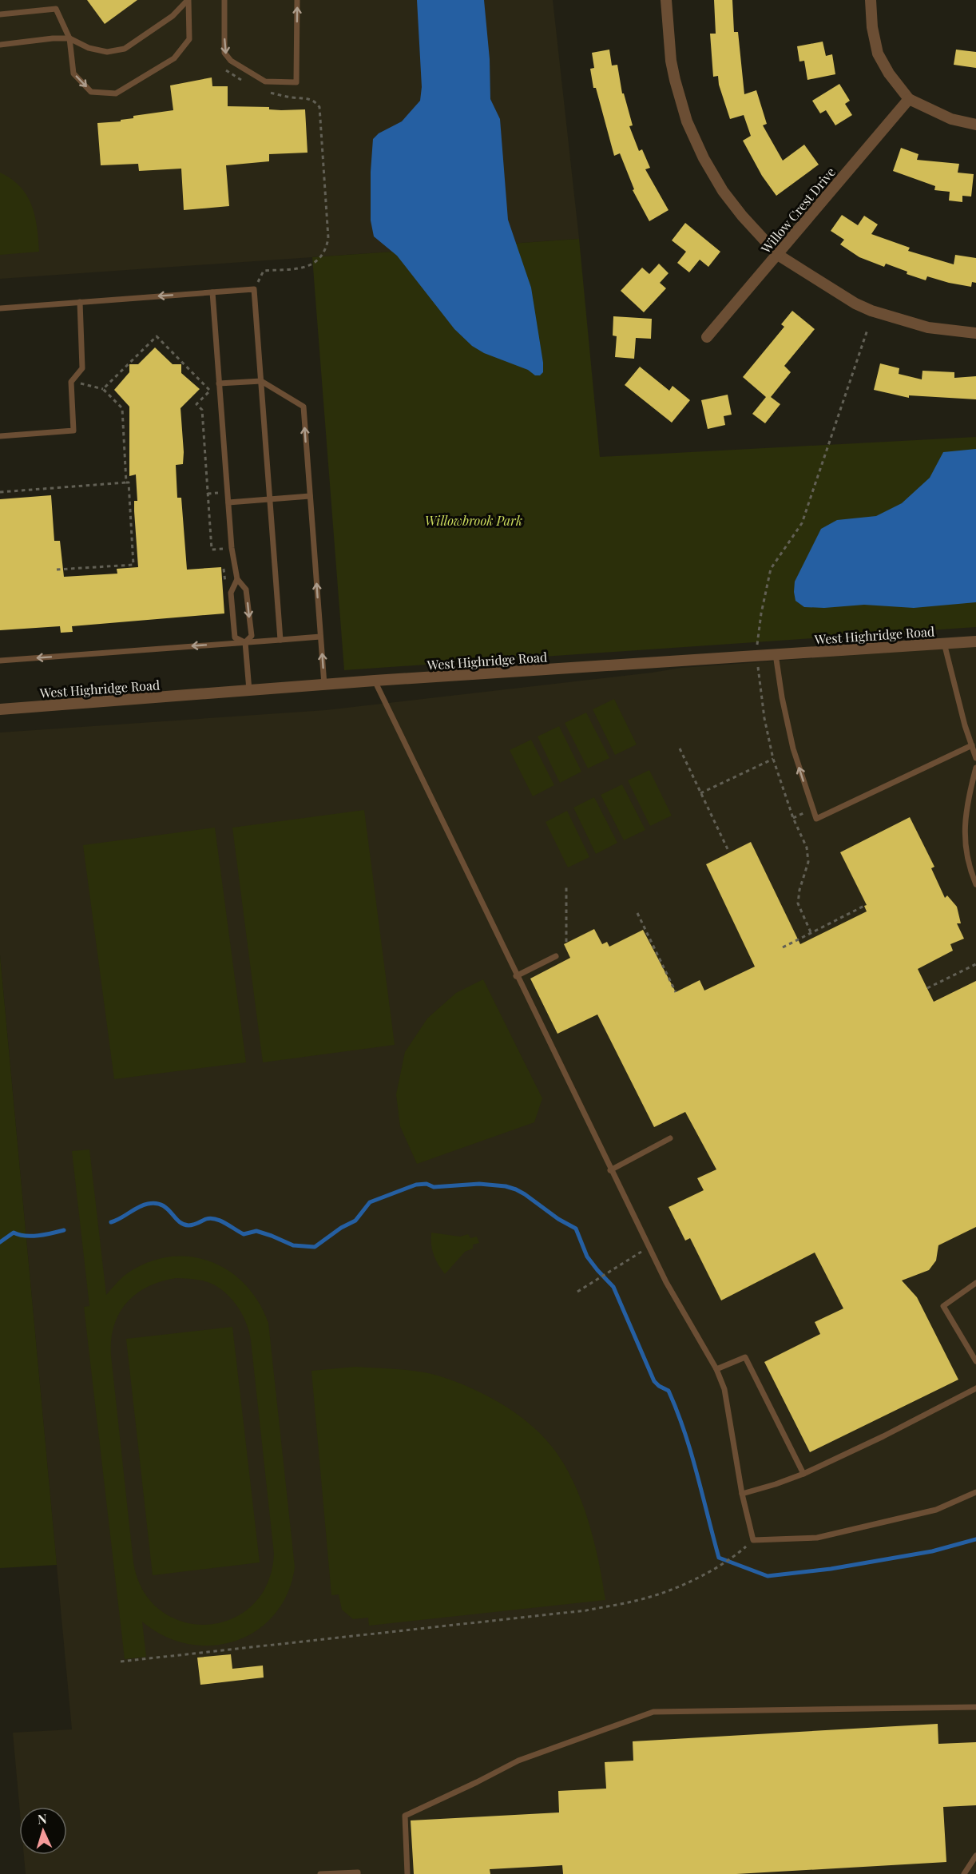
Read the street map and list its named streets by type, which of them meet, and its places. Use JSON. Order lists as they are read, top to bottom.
{
  "streets": {
    "street": ["Willow Crest Drive", "West Highridge Road"]
  },
  "parks": ["Willowbrook Park"],
  "north": "top"
}
